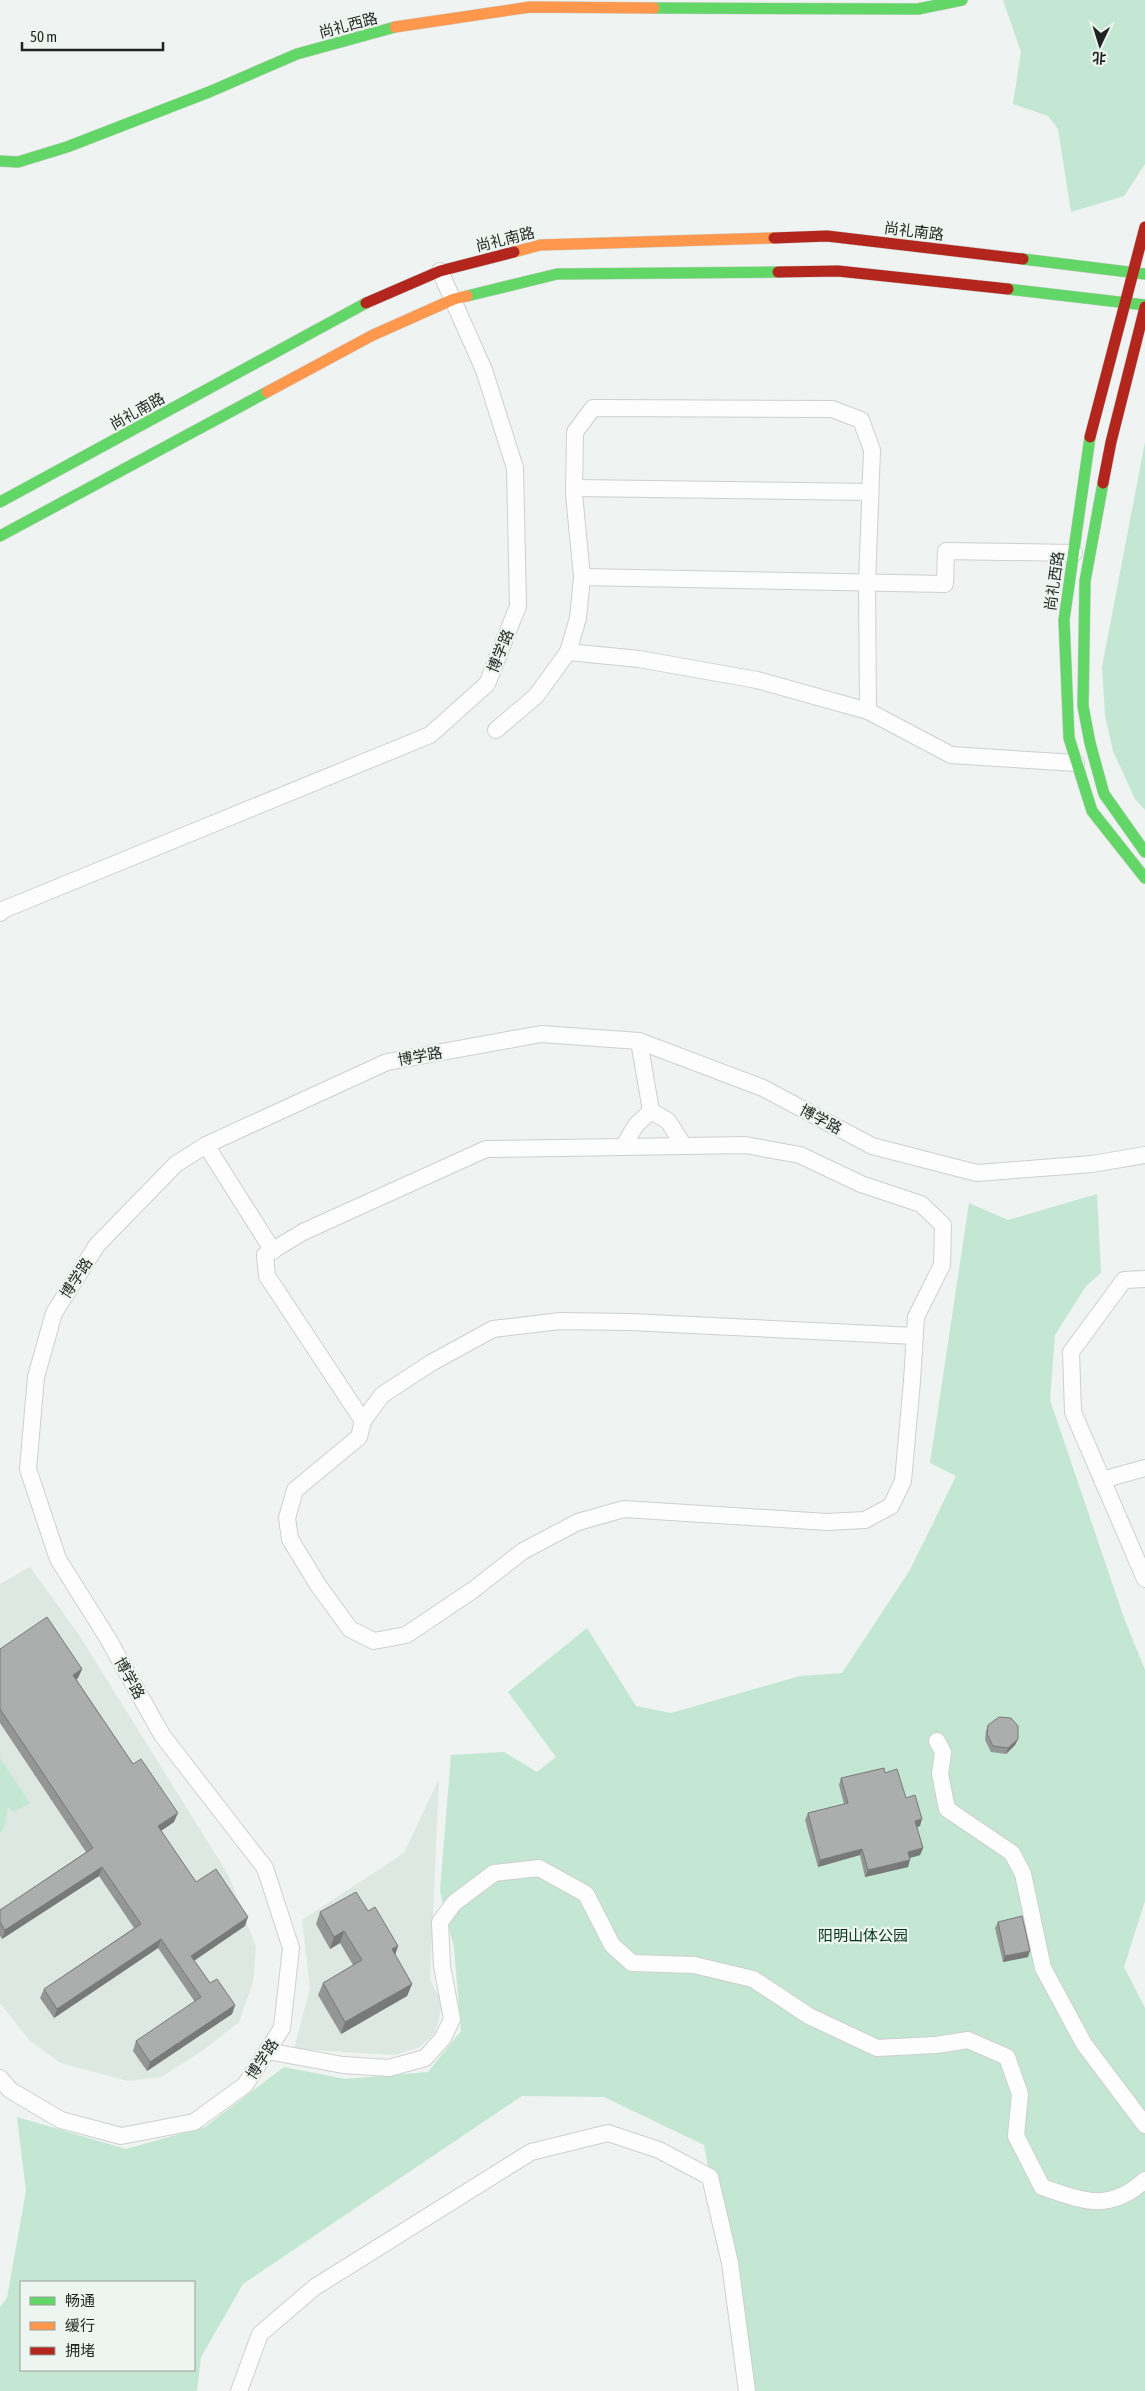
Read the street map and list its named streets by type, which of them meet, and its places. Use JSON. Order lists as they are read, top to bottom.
{
  "streets": {
    "main road": ["尚礼西路", "尚礼南路"],
    "street": ["博学路"]
  },
  "crossings": [
    ["尚礼西路", "尚礼南路"],
    ["尚礼南路", "博学路"]
  ],
  "parks": ["阳明山体公园"],
  "legend": ["畅通", "缓行", "拥堵"],
  "scale_bar": "50 m",
  "north": "bottom"
}
